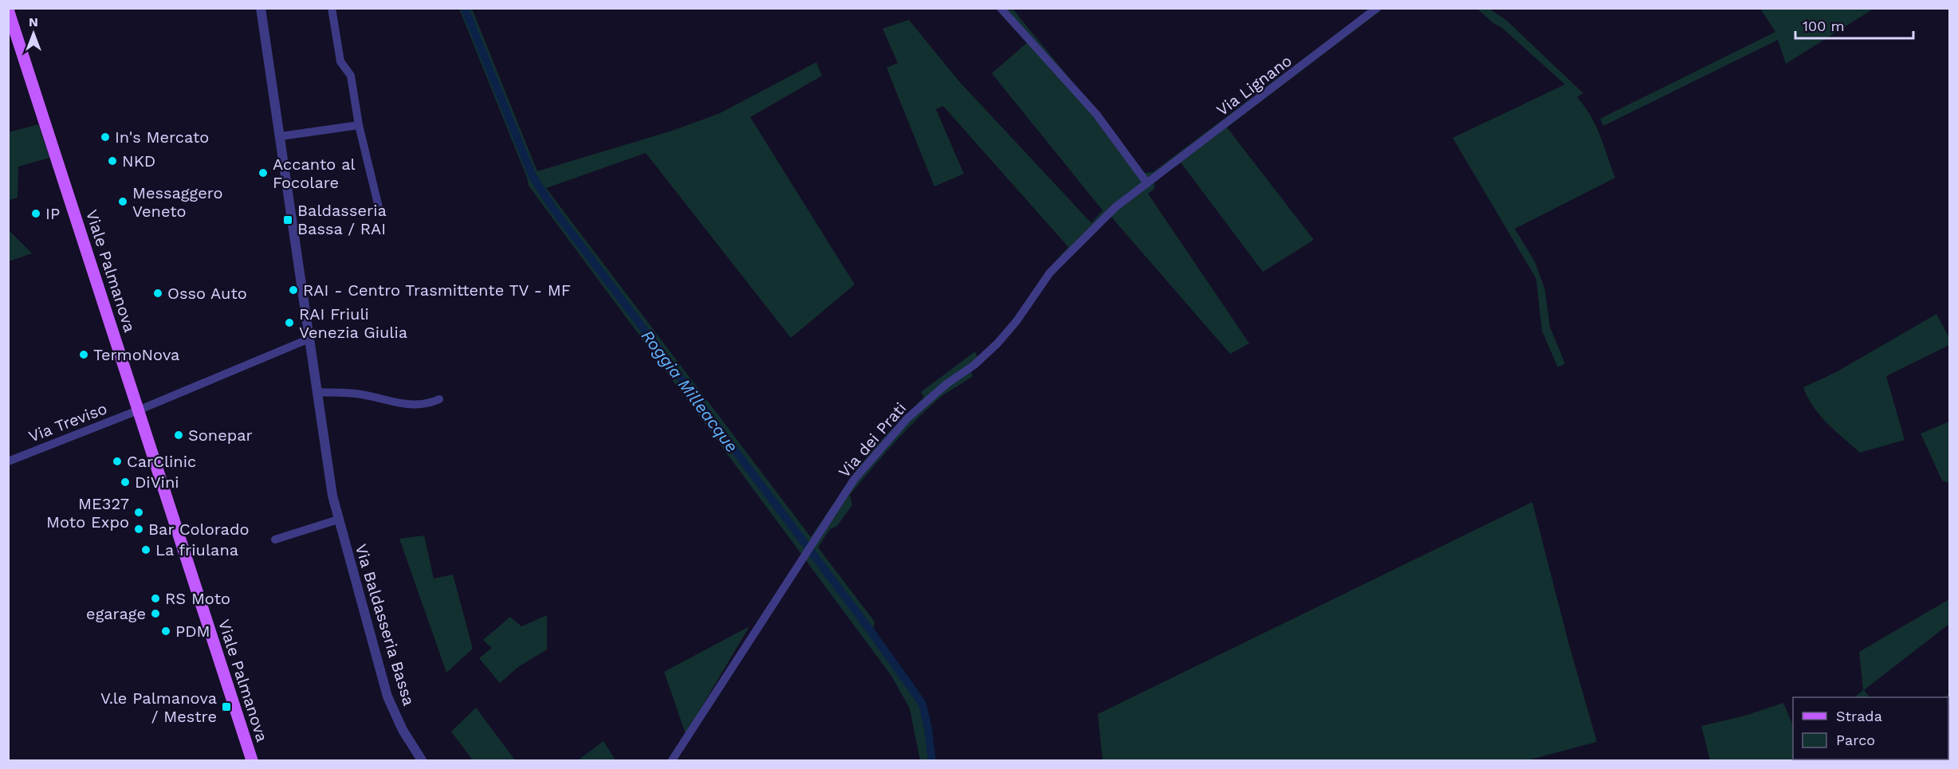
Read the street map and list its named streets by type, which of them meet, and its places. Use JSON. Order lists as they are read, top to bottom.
{
  "streets": {
    "main road": ["Viale Palmanova"],
    "street": [
      "Via Lignano",
      "Via Treviso",
      "Via dei Prati",
      "Via Baldasseria Bassa"
    ]
  },
  "crossings": [
    ["Via Lignano", "Via dei Prati"],
    ["Viale Palmanova", "Via Treviso"],
    ["Via Treviso", "Via Baldasseria Bassa"]
  ],
  "water": ["Roggia Milleacque"],
  "places": {
    "other": [
      "In's Mercato",
      "NKD",
      "Accanto al Focolare",
      "Messaggero Veneto",
      "IP",
      "RAI - Centro Trasmittente TV - MF",
      "Osso Auto",
      "RAI Friuli Venezia Giulia",
      "TermoNova",
      "Sonepar",
      "CarClinic",
      "DiVini",
      "ME327 Moto Expo",
      "Bar Colorado",
      "La friulana",
      "RS Moto",
      "egarage",
      "PDM"
    ],
    "transit": ["Baldasseria Bassa / RAI", "V.le Palmanova / Mestre"]
  },
  "legend": ["Strada", "Parco"],
  "scale_bar": "100 m",
  "north": "top"
}
